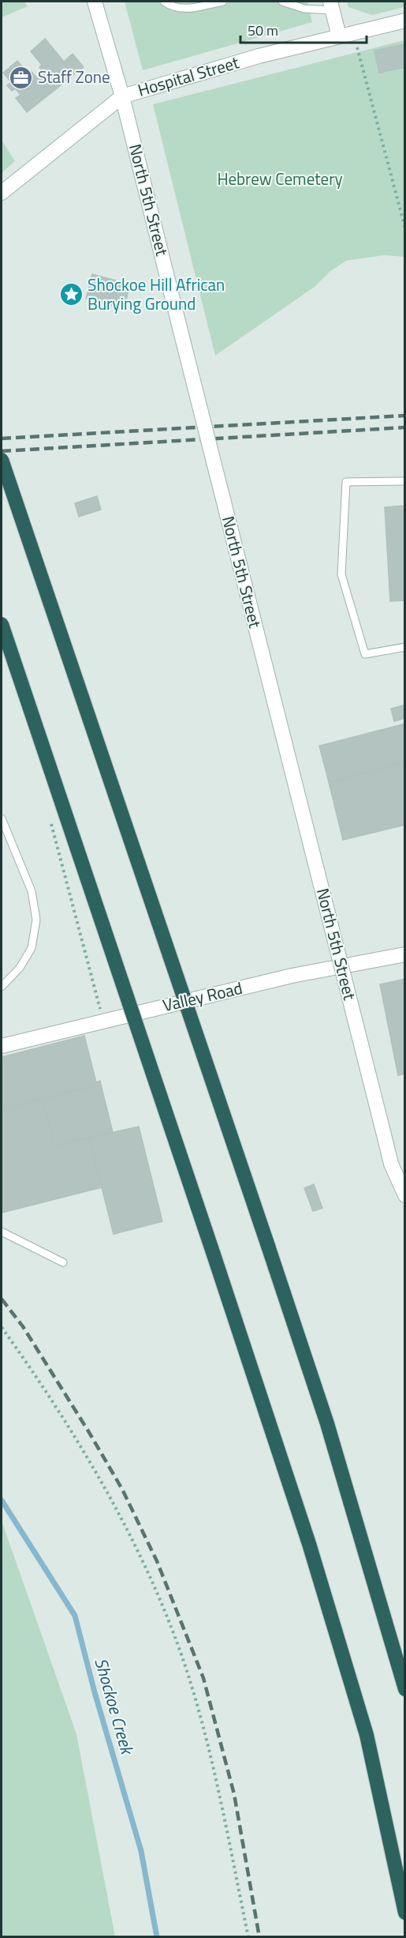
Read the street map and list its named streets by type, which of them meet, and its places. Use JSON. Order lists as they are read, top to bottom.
{
  "streets": {
    "main road": ["Hospital Street", "North 5th Street", "Valley Road"]
  },
  "crossings": [
    ["Hospital Street", "North 5th Street"]
  ],
  "water": ["Shockoe Creek"],
  "parks": ["Hebrew Cemetery"],
  "places": {
    "office": ["Staff Zone"],
    "place": ["Shockoe Hill African Burying Ground"]
  },
  "scale_bar": "50 m"
}
